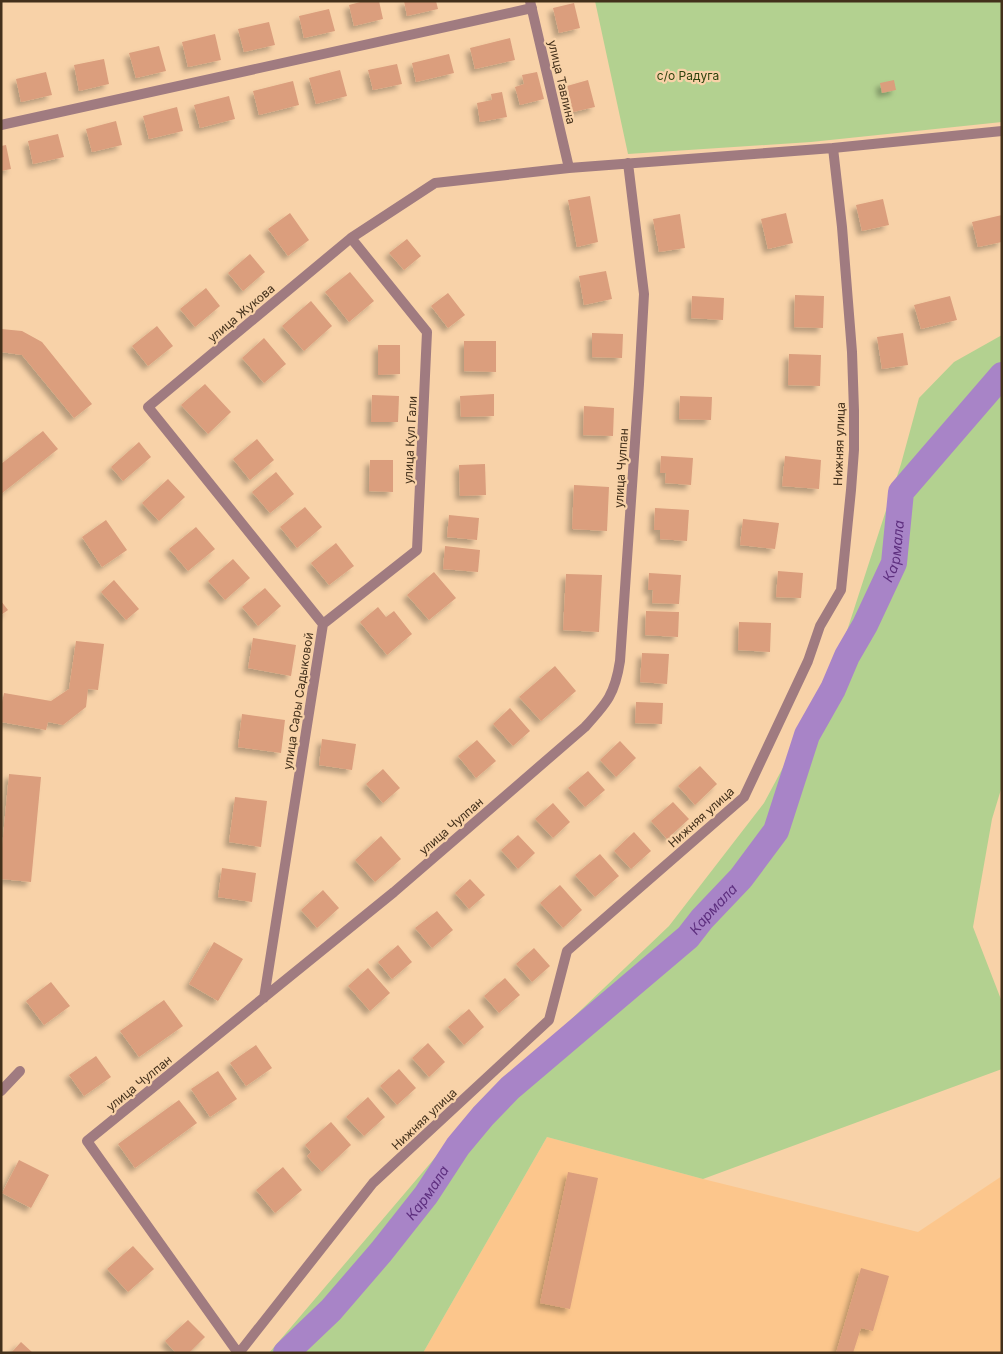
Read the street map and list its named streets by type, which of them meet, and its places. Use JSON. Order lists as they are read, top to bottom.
{
  "streets": {
    "street": [
      "улица Тавлина",
      "улица Жукова",
      "улица Кул Гали",
      "Нижняя улица",
      "улица Чулпан",
      "улица Сары Садыковой"
    ]
  },
  "crossings": [
    ["улица Тавлина", "улица Жукова"],
    ["улица Жукова", "улица Кул Гали"],
    ["улица Жукова", "Нижняя улица"],
    ["улица Жукова", "улица Чулпан"],
    ["улица Жукова", "улица Сары Садыковой"],
    ["улица Кул Гали", "улица Сары Садыковой"],
    ["Нижняя улица", "улица Чулпан"],
    ["улица Чулпан", "улица Сары Садыковой"]
  ],
  "water": ["Кармала"],
  "parks": ["с/о Радуга"]
}
